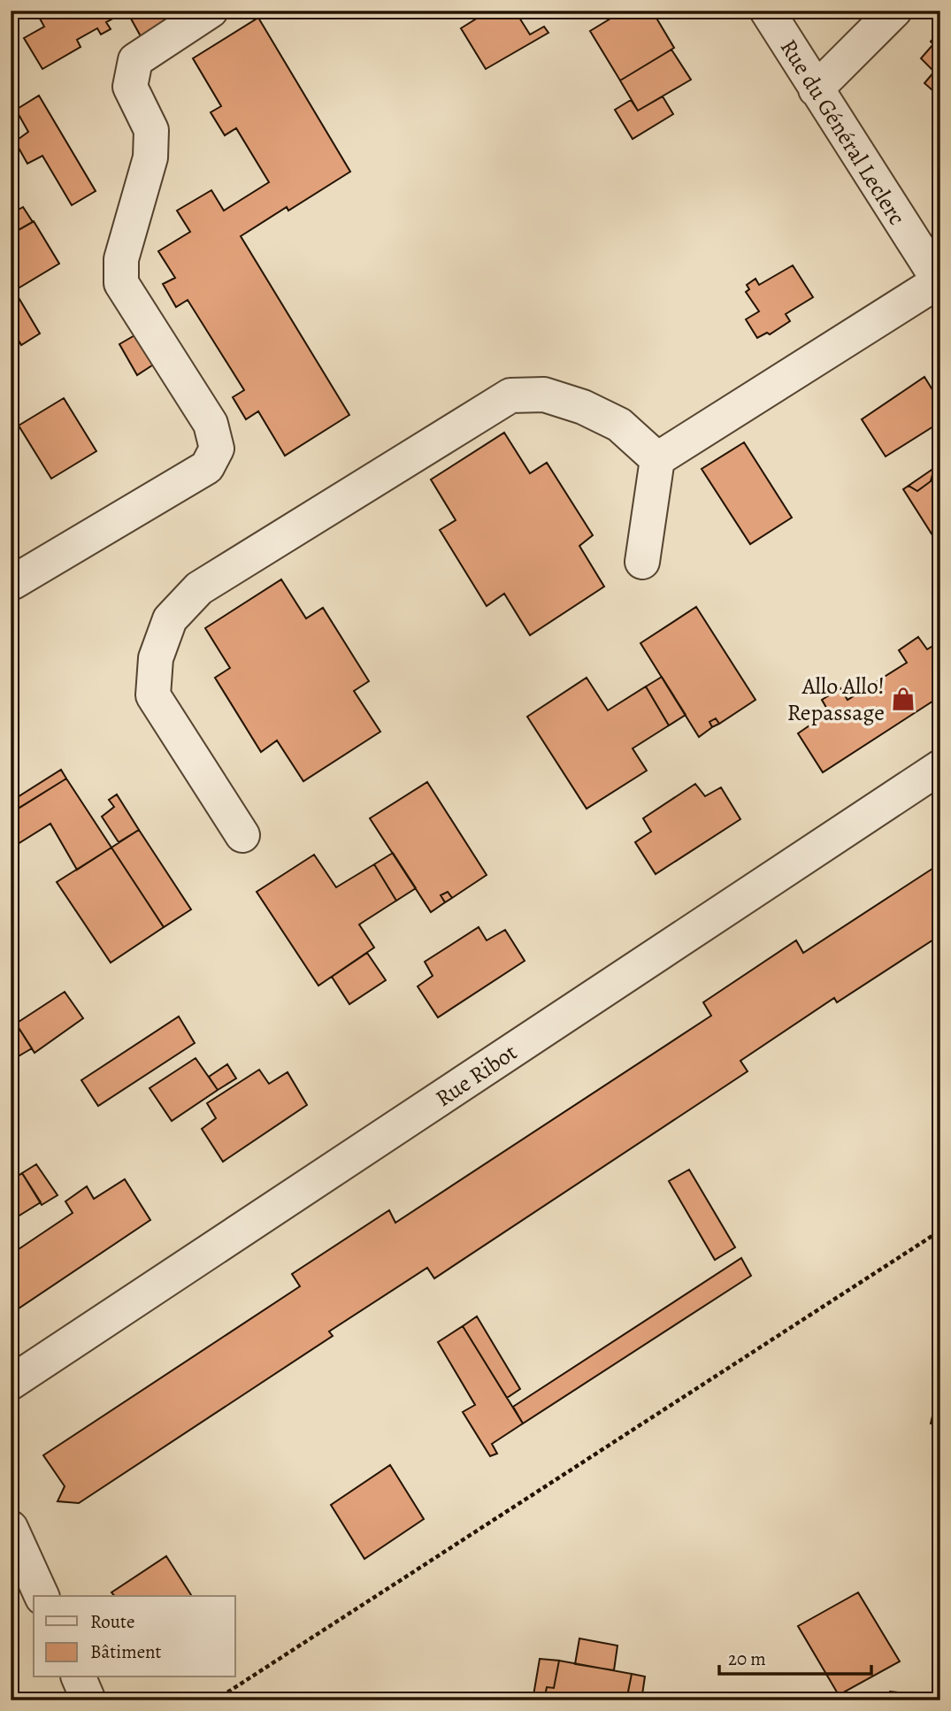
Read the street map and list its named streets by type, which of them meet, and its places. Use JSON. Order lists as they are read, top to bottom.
{
  "streets": {
    "street": ["Rue du Général Leclerc", "Rue Ribot"]
  },
  "places": {
    "shop": ["Allo Allo! Repassage"]
  },
  "legend": ["Route", "Bâtiment"],
  "scale_bar": "20 m"
}
